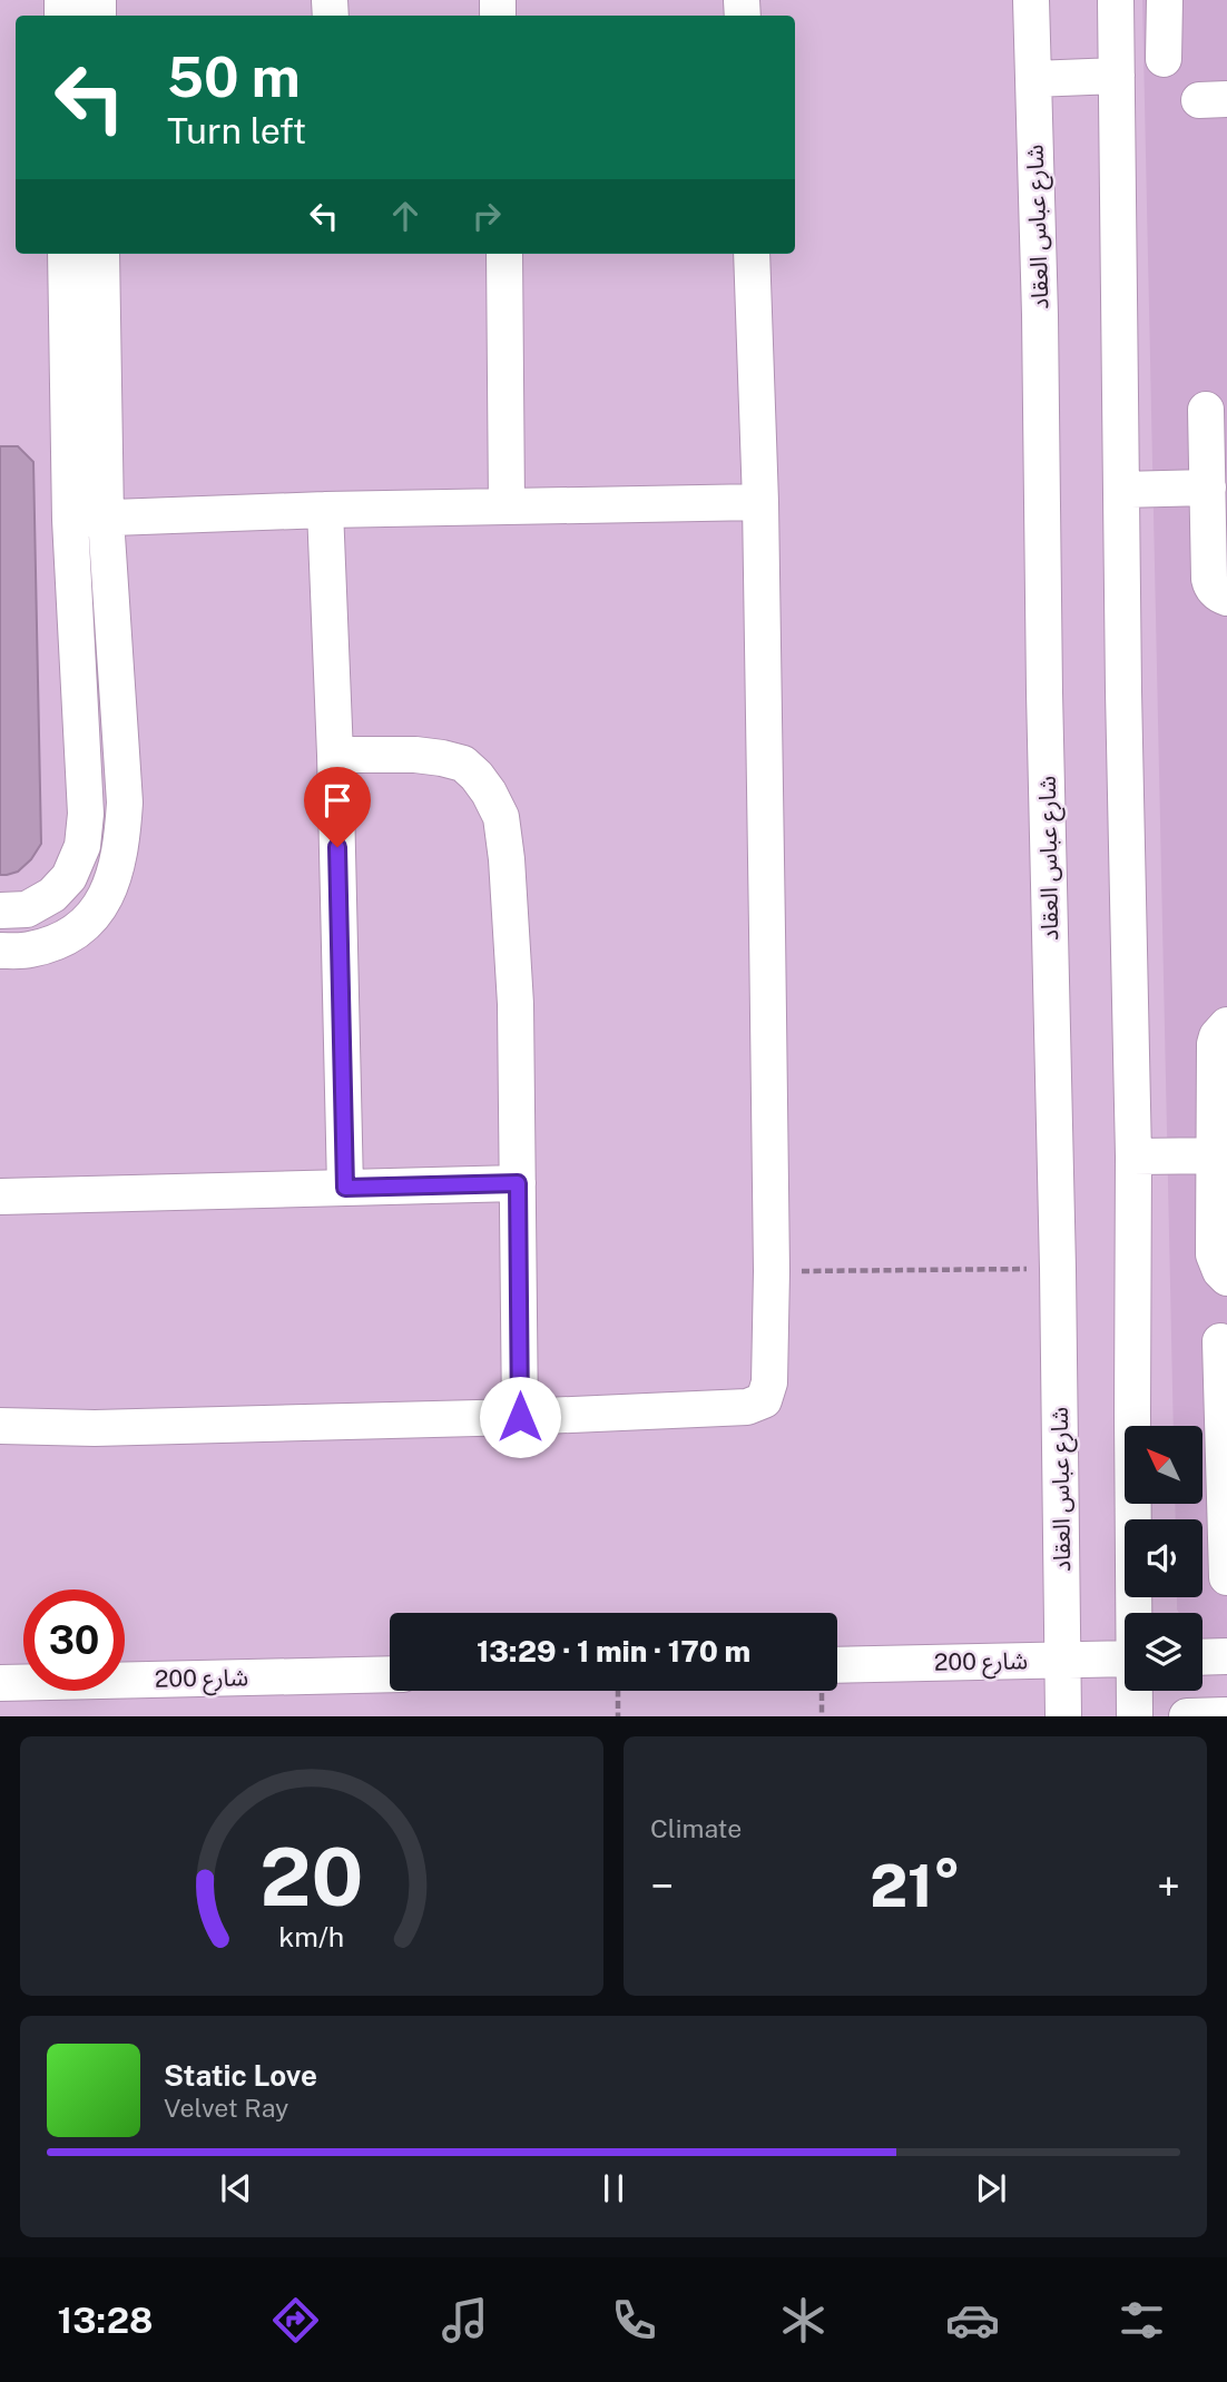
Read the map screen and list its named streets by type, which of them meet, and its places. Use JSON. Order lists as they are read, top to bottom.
{
  "streets": {
    "street": ["شارع عباس العقاد", "شارع 200"]
  },
  "crossings": [
    ["شارع عباس العقاد", "شارع 200"]
  ],
  "north": "top left",
  "page": {
    "turn": ["50 m", "Turn left"],
    "limit": "30",
    "trip": "13:29 · 1 min · 170 m",
    "tile": "Climate",
    "heat": ["−", "21°", "+"],
    "song": ["Static Love", "Velvet Ray"],
    "tabs": "13:28",
    "gauge": ["20", "km/h"]
  }
}
